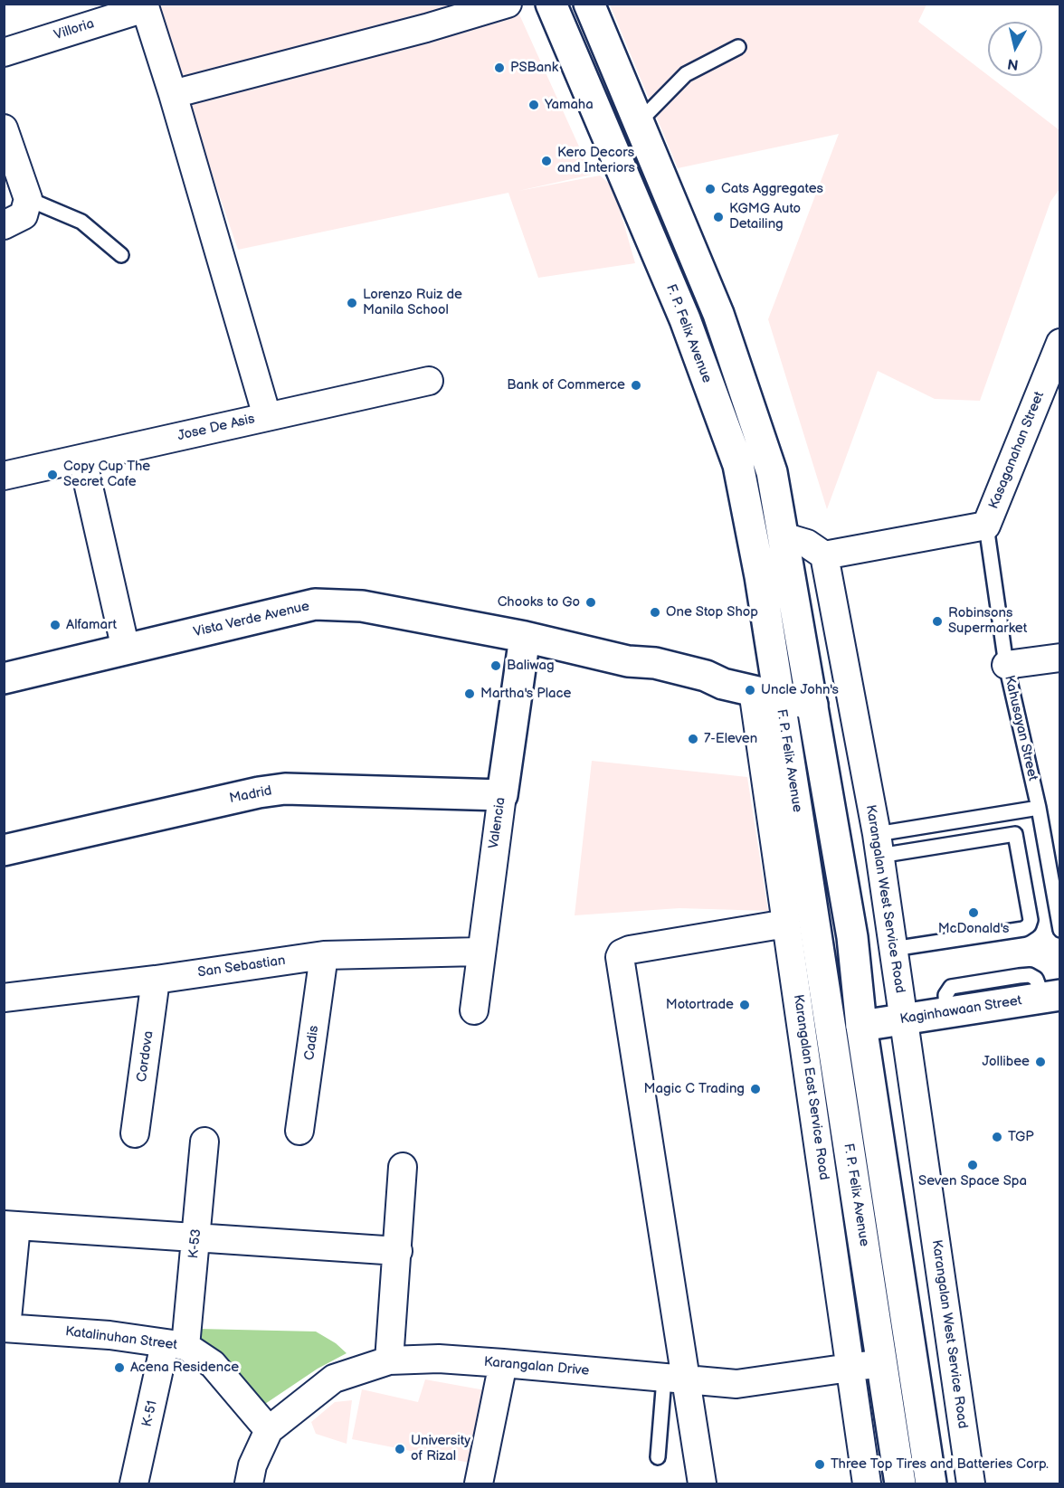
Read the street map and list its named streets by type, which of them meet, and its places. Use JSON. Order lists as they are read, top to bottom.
{
  "streets": {
    "main road": [
      "F. P. Felix Avenue",
      "Vista Verde Avenue",
      "Madrid",
      "Valencia",
      "Kaginhawaan Street"
    ],
    "street": [
      "Villoria",
      "Jose De Asis",
      "Kasaganahan Street",
      "Karangalan West Service Road",
      "San Sebastian",
      "Cadis",
      "Cordova",
      "Karangalan East Service Road",
      "K-53",
      "Katalinuhan Street",
      "Karangalan Drive",
      "K-51"
    ],
    "lane": ["Kahusayan Street"]
  },
  "crossings": [
    ["F. P. Felix Avenue", "Vista Verde Avenue"],
    ["F. P. Felix Avenue", "Karangalan East Service Road"],
    ["F. P. Felix Avenue", "Karangalan Drive"],
    ["Kasaganahan Street", "Kahusayan Street"],
    ["Kasaganahan Street", "Karangalan West Service Road"],
    ["Vista Verde Avenue", "Valencia"],
    ["Vista Verde Avenue", "Karangalan East Service Road"],
    ["Madrid", "Valencia"],
    ["Valencia", "San Sebastian"],
    ["Karangalan West Service Road", "Kaginhawaan Street"],
    ["San Sebastian", "Cadis"],
    ["San Sebastian", "Cordova"],
    ["Karangalan East Service Road", "Karangalan Drive"],
    ["K-53", "Katalinuhan Street"],
    ["K-53", "K-51"],
    ["Katalinuhan Street", "Karangalan Drive"],
    ["Katalinuhan Street", "K-51"]
  ],
  "places": [
    "PSBank",
    "Yamaha",
    "Kero Decors and Interiors",
    "Cats Aggregates",
    "KGMG Auto Detailing",
    "Lorenzo Ruiz de Manila School",
    "Bank of Commerce",
    "Copy Cup The Secret Cafe",
    "Chooks to Go",
    "One Stop Shop",
    "Robinsons Supermarket",
    "Alfamart",
    "Baliwag",
    "Uncle John's",
    "Martha's Place",
    "7-Eleven",
    "McDonald's",
    "Motortrade",
    "Jollibee",
    "Magic C Trading",
    "TGP",
    "Seven Space Spa",
    "Acena Residence",
    "University of Rizal",
    "Three Top Tires and Batteries Corp."
  ],
  "north": "bottom"
}
